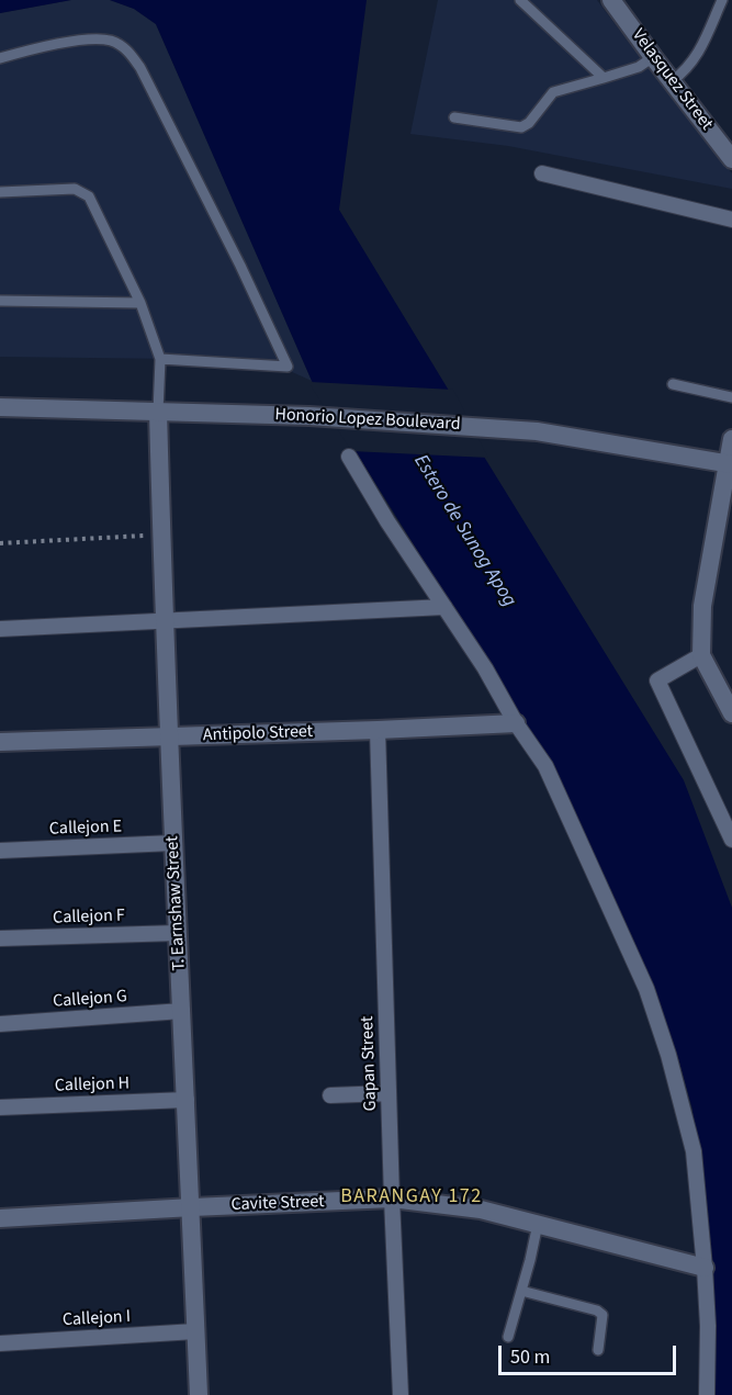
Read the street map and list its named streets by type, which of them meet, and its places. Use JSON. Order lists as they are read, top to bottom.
{
  "streets": {
    "street": [
      "Velasquez Street",
      "Honorio Lopez Boulevard",
      "Antipolo Street",
      "Callejon E",
      "T. Earnshaw Street",
      "Callejon F",
      "Callejon G",
      "Gapan Street",
      "Callejon H",
      "Cavite Street",
      "Callejon I"
    ]
  },
  "crossings": [
    ["Honorio Lopez Boulevard", "T. Earnshaw Street"],
    ["Antipolo Street", "T. Earnshaw Street"],
    ["Antipolo Street", "Gapan Street"],
    ["Callejon E", "T. Earnshaw Street"],
    ["T. Earnshaw Street", "Callejon F"],
    ["T. Earnshaw Street", "Callejon G"],
    ["T. Earnshaw Street", "Callejon H"],
    ["T. Earnshaw Street", "Cavite Street"],
    ["T. Earnshaw Street", "Callejon I"],
    ["Gapan Street", "Cavite Street"]
  ],
  "districts": ["BARANGAY 172"],
  "water": ["Estero de Sunog Apog"],
  "scale_bar": "50 m"
}
